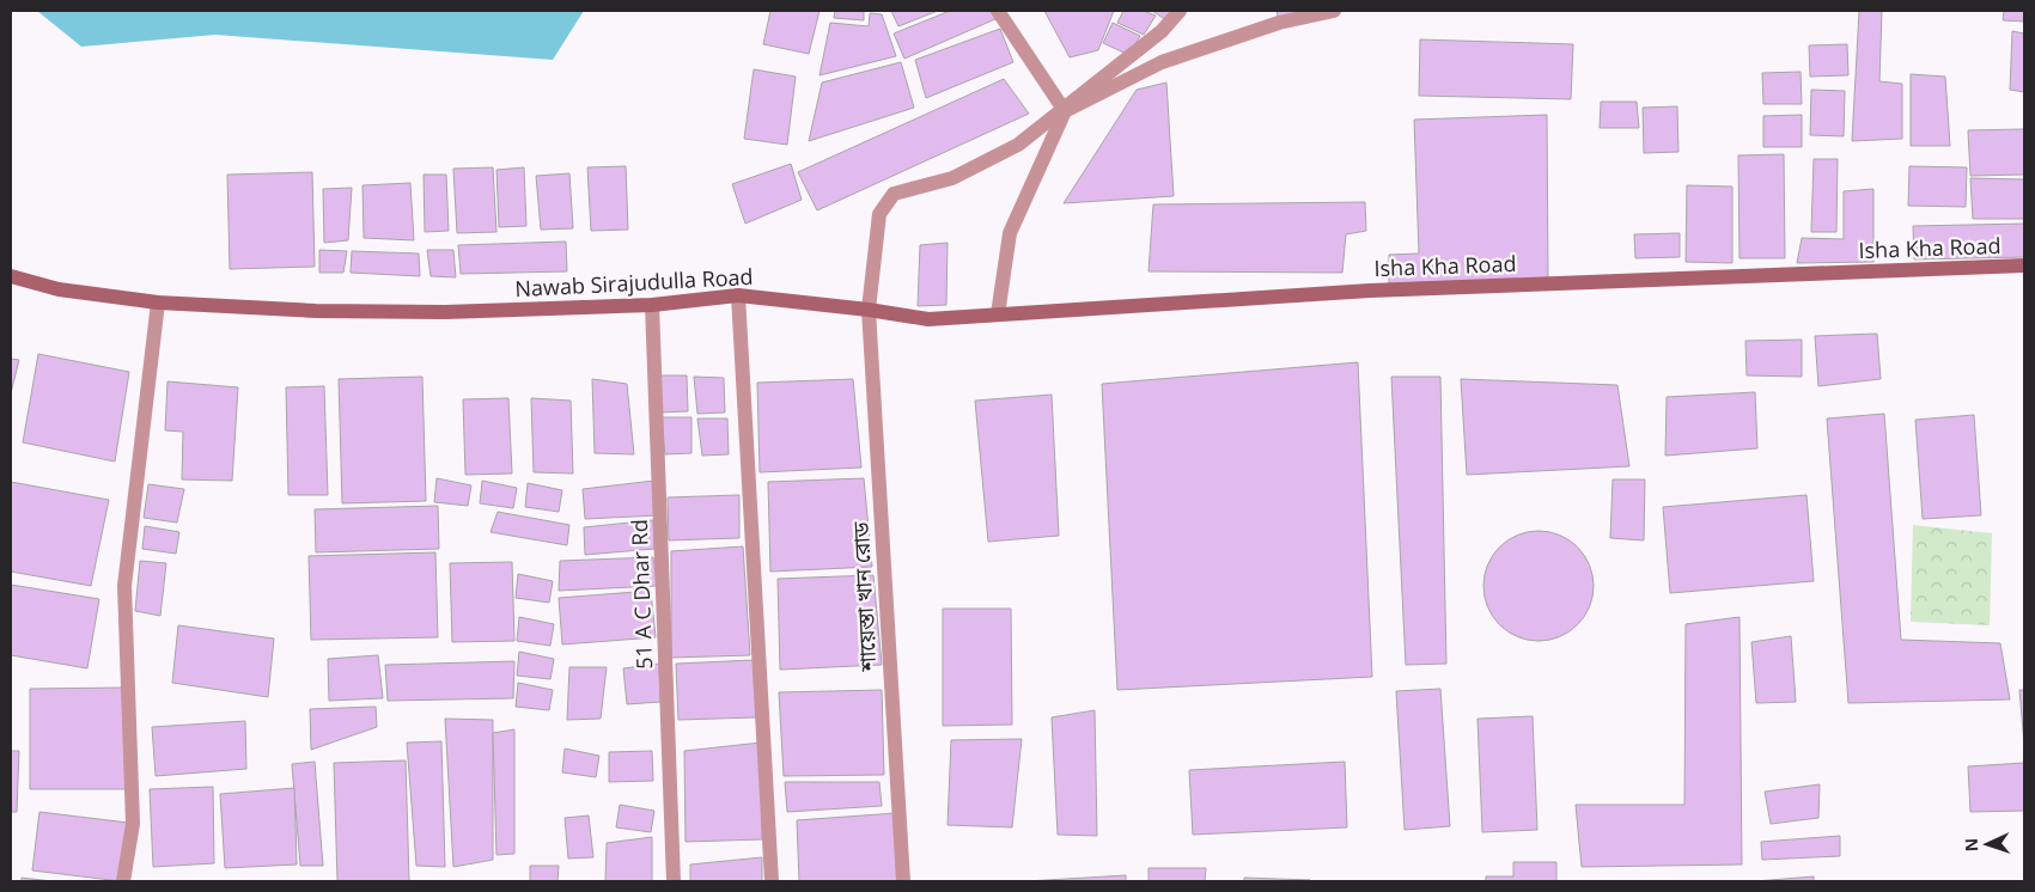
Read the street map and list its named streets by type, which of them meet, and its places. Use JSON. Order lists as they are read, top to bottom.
{
  "streets": {
    "street": [
      "Isha Kha Road",
      "Nawab Sirajudulla Road",
      "51 A C Dhar Rd",
      "শায়েস্তা খান রোড"
    ]
  },
  "crossings": [
    ["Isha Kha Road", "Nawab Sirajudulla Road"],
    ["Isha Kha Road", "শায়েস্তা খান রোড"],
    ["Nawab Sirajudulla Road", "51 A C Dhar Rd"],
    ["Nawab Sirajudulla Road", "শায়েস্তা খান রোড"]
  ],
  "north": "left"
}
